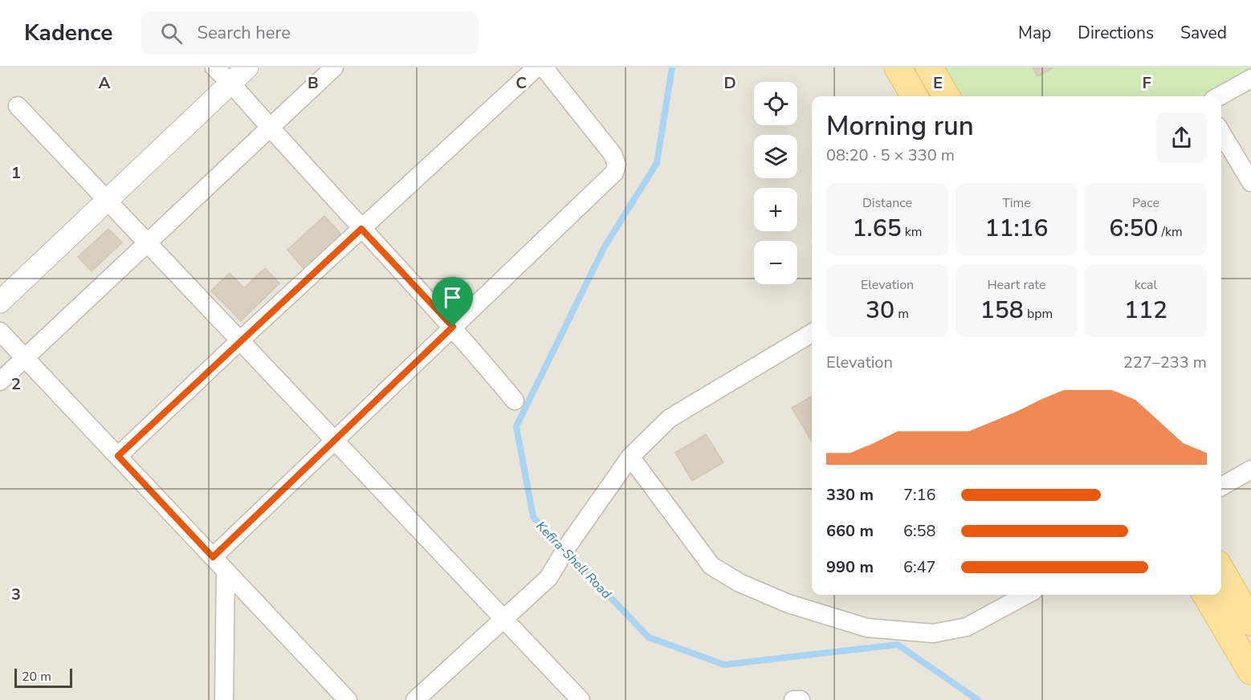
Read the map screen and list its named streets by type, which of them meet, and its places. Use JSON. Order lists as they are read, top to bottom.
{
  "water": ["Kefira-Shell Road"],
  "scale_bar": "20 m",
  "page": {
    "header": "Kadence",
    "search": "Search here",
    "nav": ["Map", "Directions", "Saved"],
    "map_buttons": ["+", "−"],
    "heading": ["Morning run", "08:20 · 5 × 330 m"],
    "stats": [
      ["Distance", "1.65 km"],
      ["Time", "11:16"],
      ["Pace", "6:50 /km"],
      ["Elevation", "30 m"],
      ["Heart rate", "158 bpm"],
      ["kcal", "112"]
    ],
    "chart": ["Elevation", "227–233 m"],
    "list": [
      {
        "name": "330 m",
        "note": "7:16"
      },
      {
        "name": "660 m",
        "note": "6:58"
      },
      {
        "name": "990 m",
        "note": "6:47"
      }
    ],
    "scale": "20 m"
  },
  "grid": {
    "columns": [
      "A",
      "B",
      "C",
      "D",
      "E",
      "F"
    ],
    "rows": ["1", "2", "3"]
  }
}
